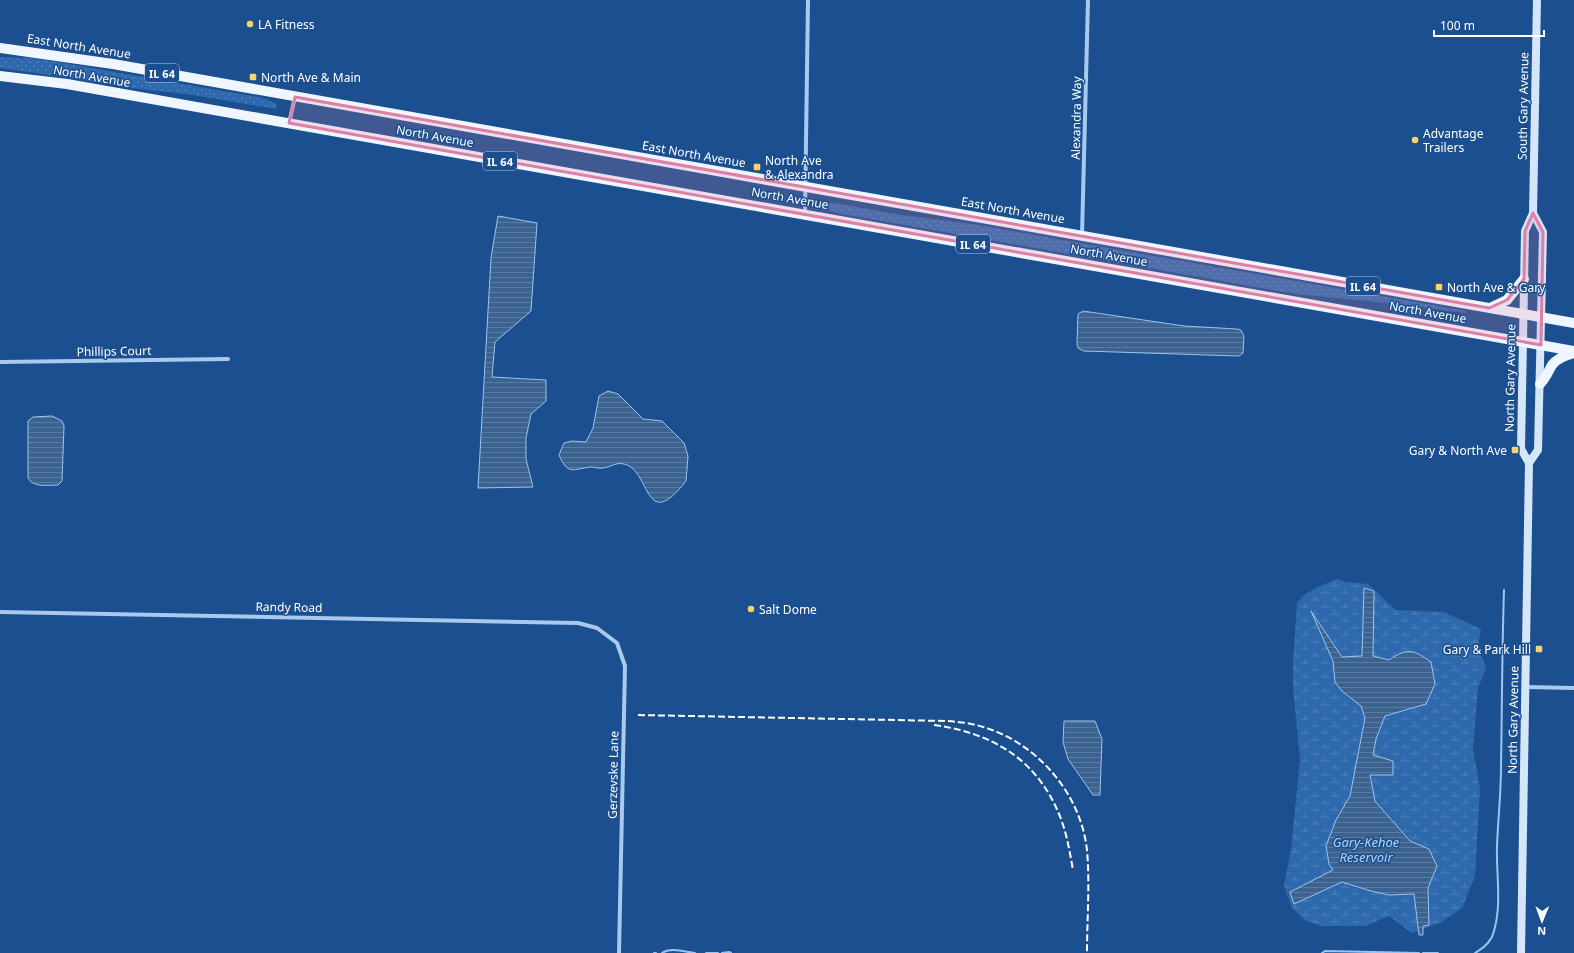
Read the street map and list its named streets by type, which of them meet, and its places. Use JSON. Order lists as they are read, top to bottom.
{
  "streets": {
    "main road": ["East North Avenue", "IL 64", "North Avenue"],
    "street": [
      "South Gary Avenue",
      "Alexandra Way",
      "Phillips Court",
      "North Gary Avenue",
      "Randy Road",
      "Gerzevske Lane"
    ]
  },
  "crossings": [
    ["East North Avenue", "IL 64"],
    ["East North Avenue", "South Gary Avenue"],
    ["East North Avenue", "Alexandra Way"],
    ["East North Avenue", "North Gary Avenue"],
    ["IL 64", "South Gary Avenue"],
    ["IL 64", "North Gary Avenue"],
    ["North Avenue", "South Gary Avenue"],
    ["North Avenue", "North Gary Avenue"],
    ["South Gary Avenue", "North Gary Avenue"],
    ["Randy Road", "Gerzevske Lane"]
  ],
  "water": ["Gary-Kehoe Reservoir"],
  "places": {
    "other": ["LA Fitness", "Advantage Trailers", "Salt Dome"],
    "transit": [
      "North Ave & Main",
      "North Ave & Alexandra",
      "North Ave & Gary",
      "Gary & North Ave",
      "Gary & Park Hill"
    ]
  },
  "scale_bar": "100 m",
  "north": "bottom"
}
